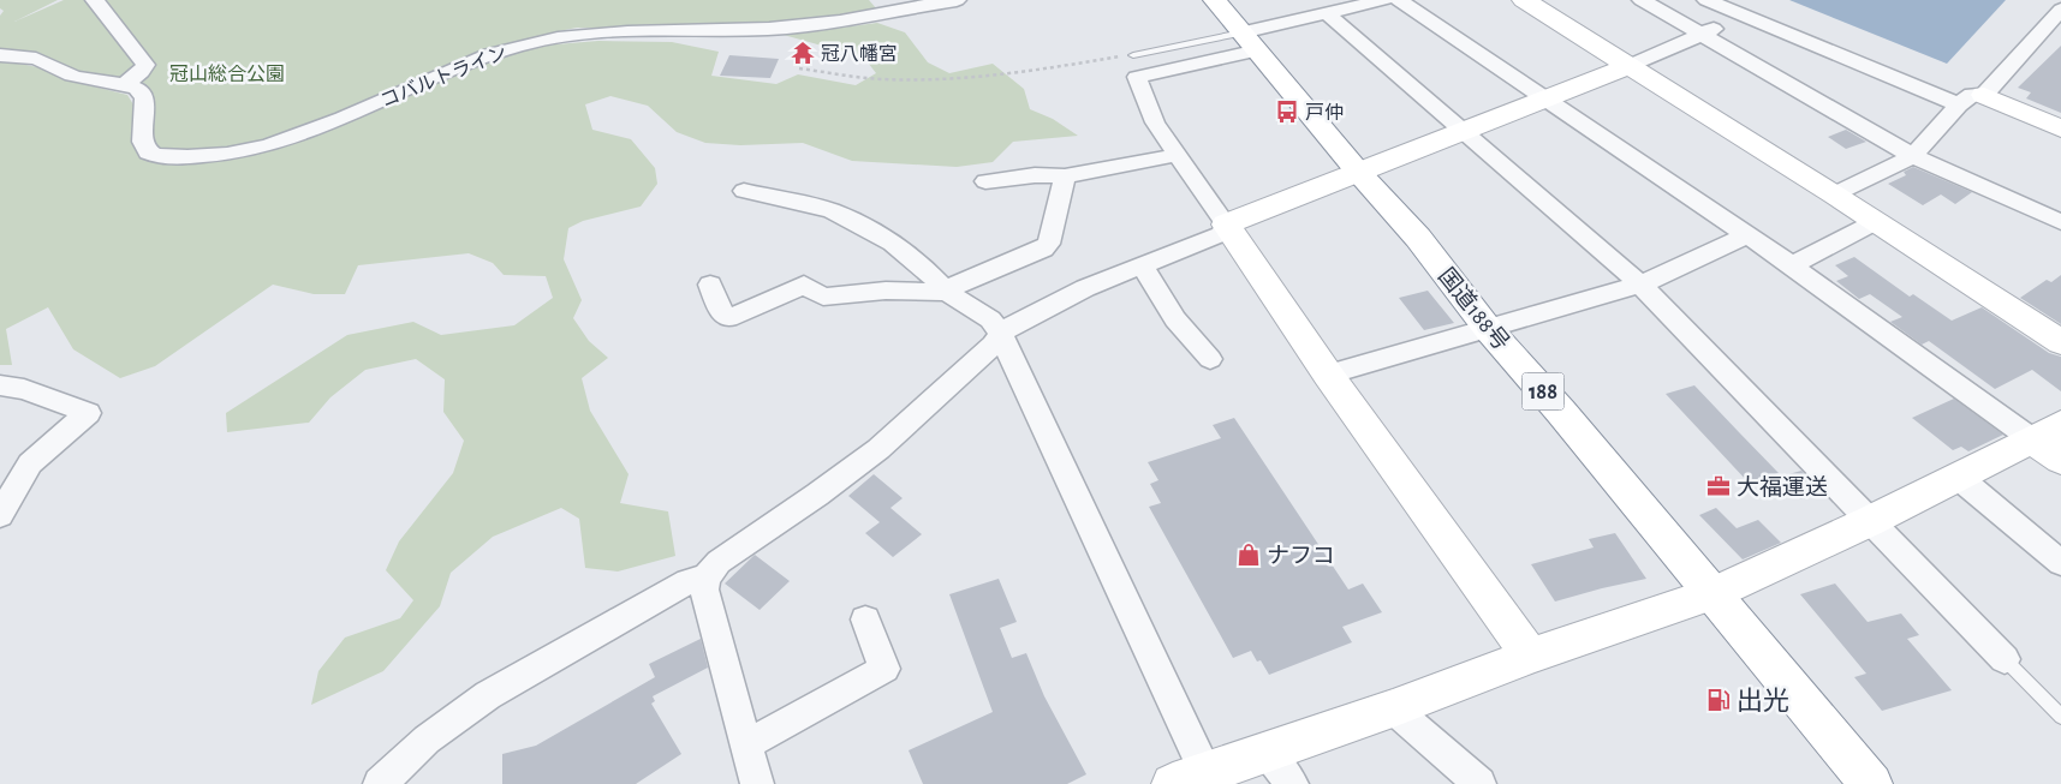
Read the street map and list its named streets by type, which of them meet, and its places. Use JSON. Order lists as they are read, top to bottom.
{
  "streets": {
    "main road": ["国道188号", "188"],
    "street": ["コバルトライン"]
  },
  "parks": ["冠山総合公園"],
  "places": {
    "temple": ["冠八幡宮"],
    "bus stop": ["戸仲"],
    "office": ["大福運送"],
    "shop": ["ナフコ"],
    "fuel station": ["出光"]
  }
}
